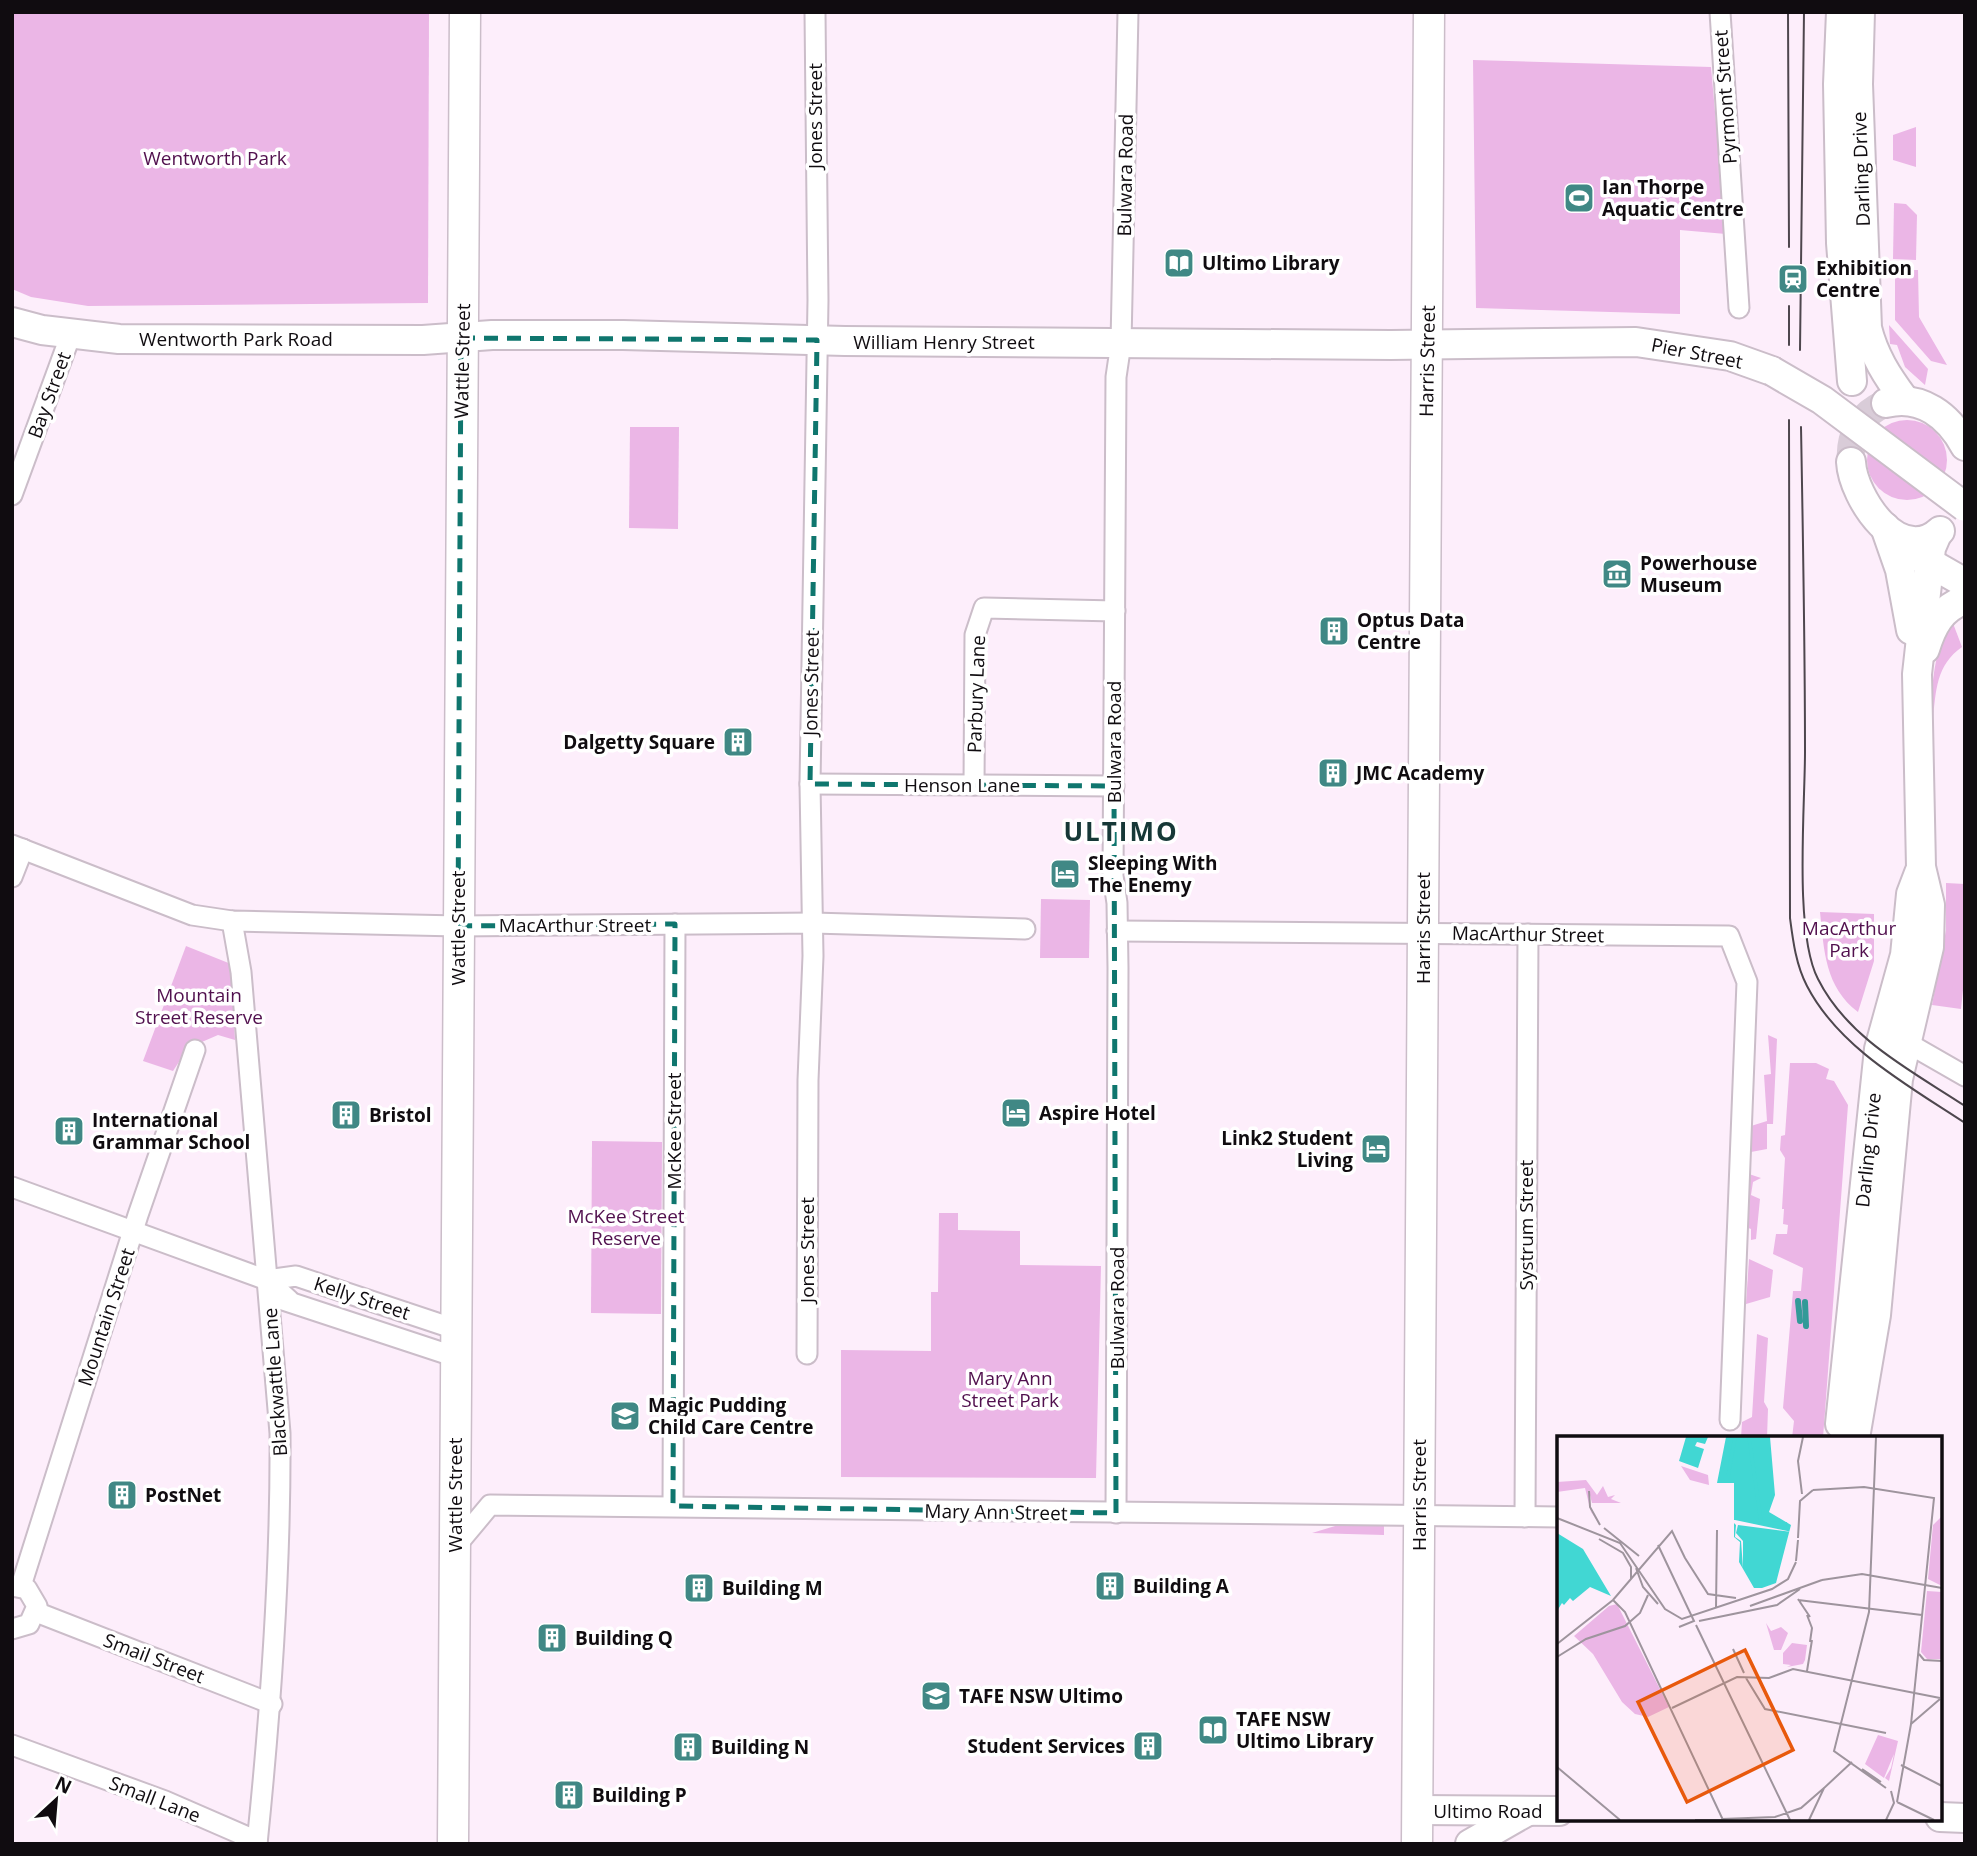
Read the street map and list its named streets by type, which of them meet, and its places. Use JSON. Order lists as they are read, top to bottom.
{
  "streets": {
    "main road": ["Wattle Street", "Harris Street"],
    "street": [
      "Pyrmont Street",
      "Jones Street",
      "Darling Drive",
      "Bulwara Road",
      "Wentworth Park Road",
      "William Henry Street",
      "Pier Street",
      "Bay Street",
      "Parbury Lane",
      "Henson Lane",
      "MacArthur Street",
      "McKee Street",
      "Systrum Street",
      "Kelly Street",
      "Mountain Street",
      "Blackwattle Lane",
      "Mary Ann Street",
      "Smail Street",
      "Small Lane",
      "Ultimo Road"
    ]
  },
  "crossings": [
    ["Jones Street", "William Henry Street"],
    ["Jones Street", "Henson Lane"],
    ["Jones Street", "MacArthur Street"],
    ["Bulwara Road", "William Henry Street"],
    ["Bulwara Road", "Parbury Lane"],
    ["Bulwara Road", "Henson Lane"],
    ["Bulwara Road", "MacArthur Street"],
    ["Bulwara Road", "Mary Ann Street"],
    ["Wentworth Park Road", "William Henry Street"],
    ["Wentworth Park Road", "Wattle Street"],
    ["Wentworth Park Road", "Bay Street"],
    ["William Henry Street", "Pier Street"],
    ["William Henry Street", "Wattle Street"],
    ["William Henry Street", "Harris Street"],
    ["Pier Street", "Harris Street"],
    ["Wattle Street", "MacArthur Street"],
    ["Wattle Street", "Kelly Street"],
    ["Wattle Street", "Mary Ann Street"],
    ["Harris Street", "MacArthur Street"],
    ["Harris Street", "Mary Ann Street"],
    ["Harris Street", "Ultimo Road"],
    ["Parbury Lane", "Henson Lane"],
    ["MacArthur Street", "McKee Street"],
    ["MacArthur Street", "Systrum Street"],
    ["MacArthur Street", "Blackwattle Lane"],
    ["McKee Street", "Mary Ann Street"],
    ["Systrum Street", "Mary Ann Street"],
    ["Kelly Street", "Mountain Street"],
    ["Kelly Street", "Blackwattle Lane"],
    ["Blackwattle Lane", "Smail Street"],
    ["Blackwattle Lane", "Small Lane"]
  ],
  "districts": ["ULTIMO"],
  "parks": [
    "Wentworth Park",
    "MacArthur Park",
    "Mountain Street Reserve",
    "McKee Street Reserve",
    "Mary Ann Street Park"
  ],
  "places": {
    "sports": ["Ian Thorpe Aquatic Centre"],
    "library": ["Ultimo Library", "TAFE NSW Ultimo Library"],
    "station": ["Exhibition Centre"],
    "museum": ["Powerhouse Museum"],
    "building": [
      "Optus Data Centre",
      "Dalgetty Square",
      "JMC Academy",
      "Bristol",
      "International Grammar School",
      "PostNet",
      "Building A",
      "Building M",
      "Building Q",
      "Student Services",
      "Building N",
      "Building P"
    ],
    "hotel": ["Sleeping With The Enemy", "Aspire Hotel", "Link2 Student Living"],
    "school or university": ["Magic Pudding Child Care Centre", "TAFE NSW Ultimo"]
  },
  "north": "top right"
}
